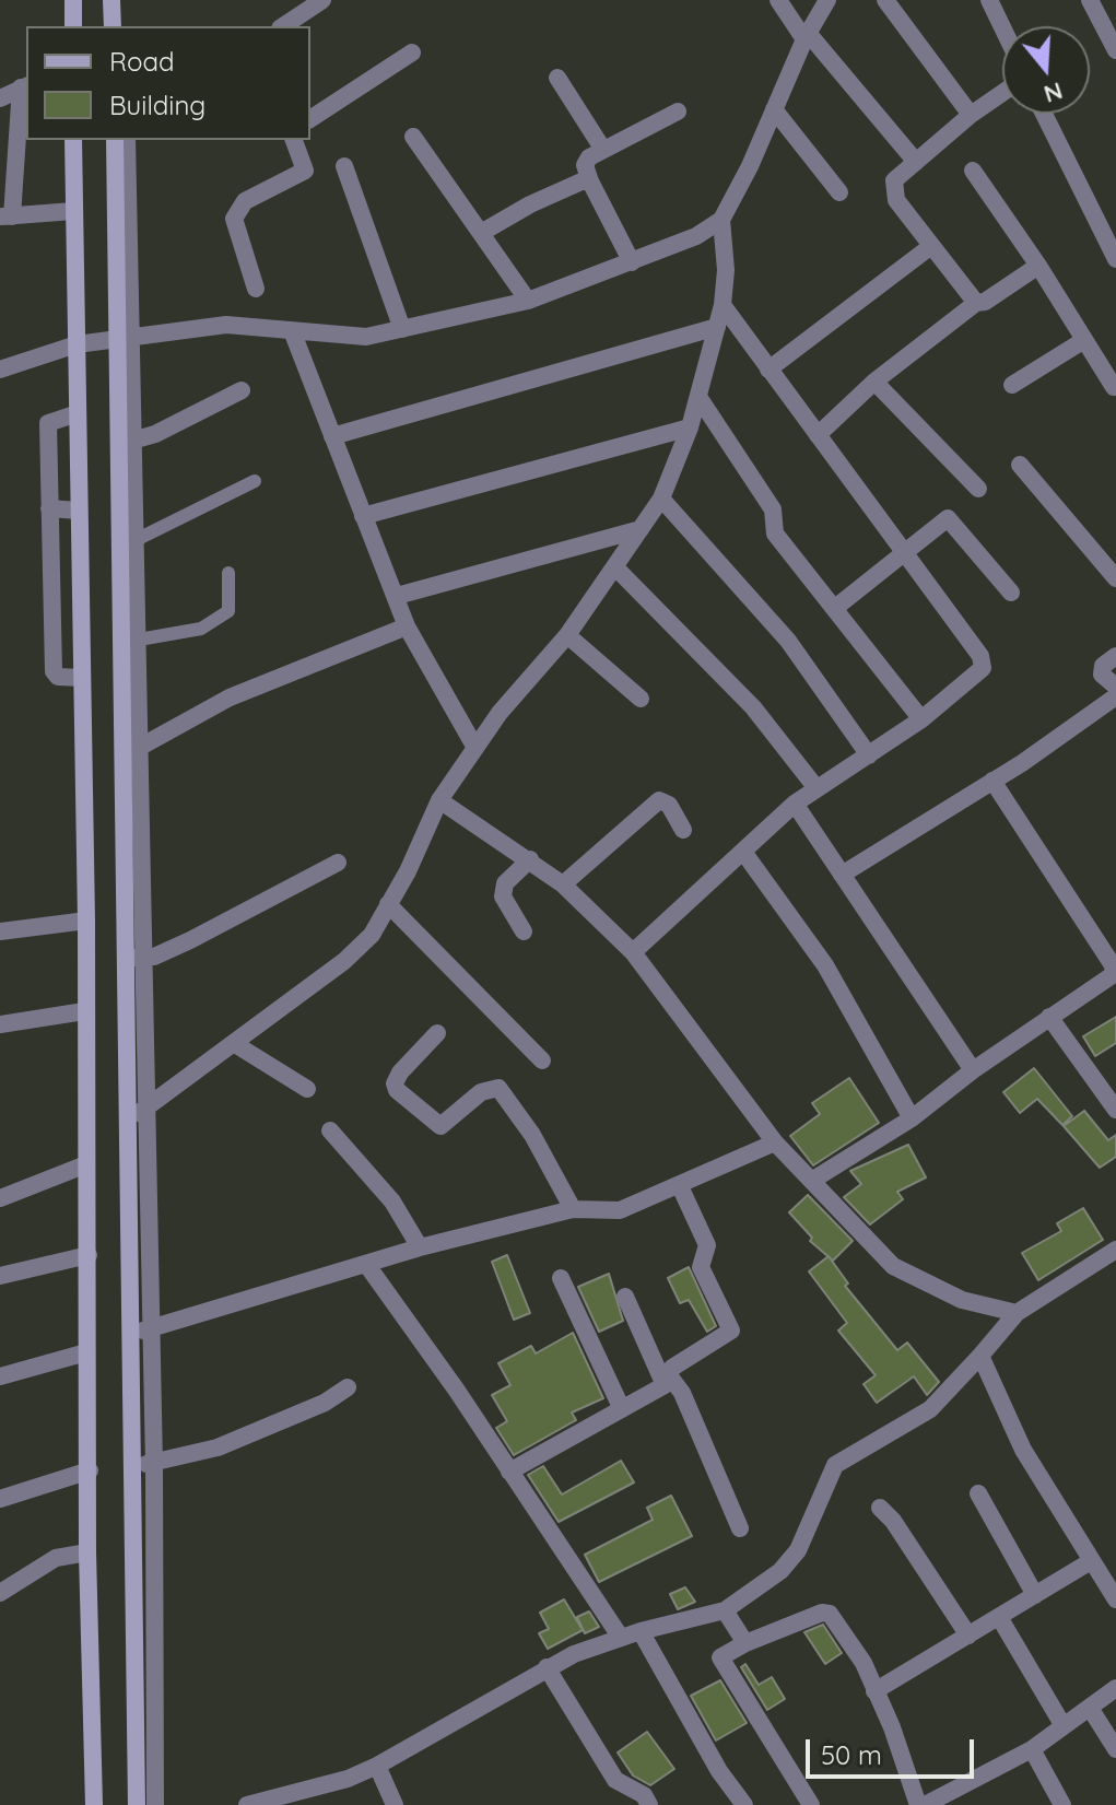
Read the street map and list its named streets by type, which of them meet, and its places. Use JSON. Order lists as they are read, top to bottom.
{
  "legend": ["Road", "Building"],
  "scale_bar": "50 m",
  "north": "bottom"
}
